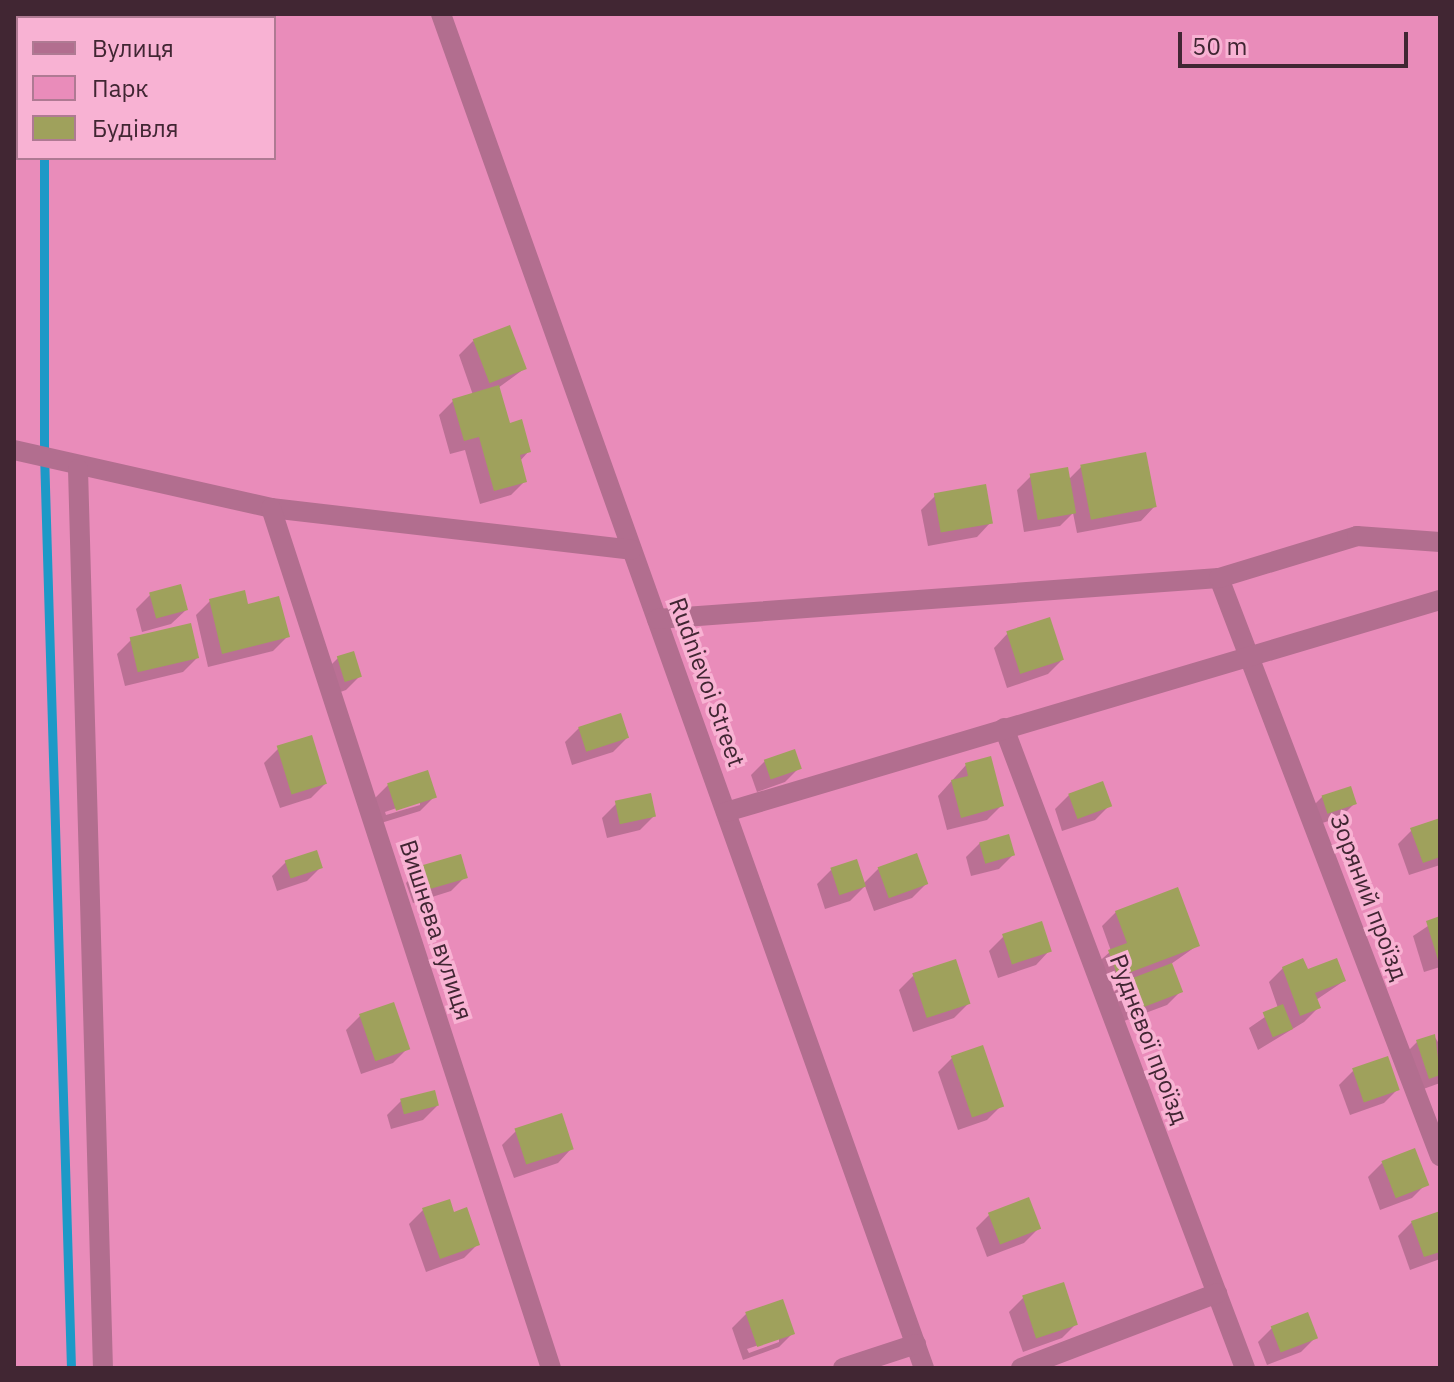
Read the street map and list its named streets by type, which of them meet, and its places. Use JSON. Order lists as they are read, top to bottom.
{
  "streets": {
    "street": [
      "Rudnievoi Street",
      "Зоряний проїзд",
      "Вишнева вулиця",
      "Руднєвої проїзд"
    ]
  },
  "legend": ["Вулиця", "Парк", "Будівля"],
  "scale_bar": "50 m"
}
